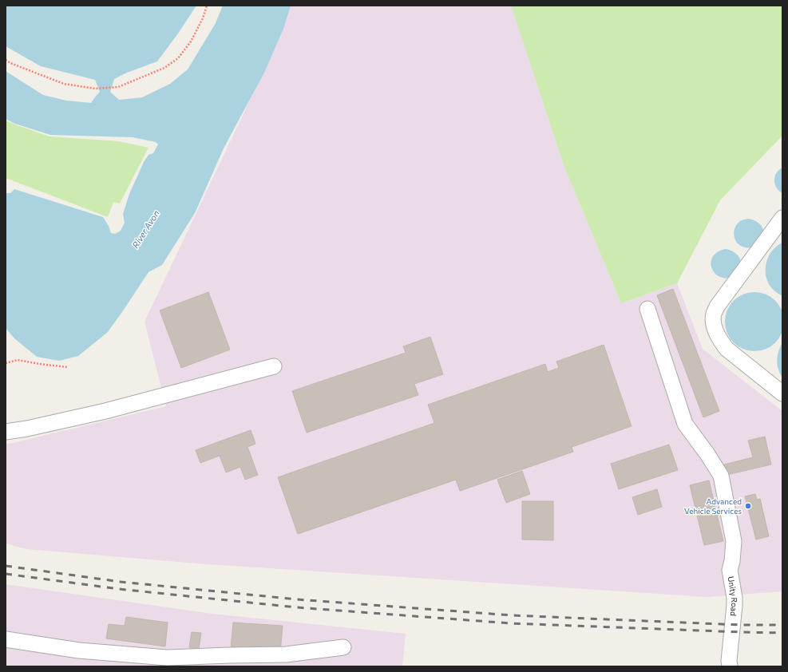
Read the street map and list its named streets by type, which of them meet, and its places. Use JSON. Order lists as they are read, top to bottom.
{
  "streets": {
    "street": ["Unity Road"]
  },
  "water": ["River Avon"],
  "places": ["Advanced Vehicle Services"]
}
